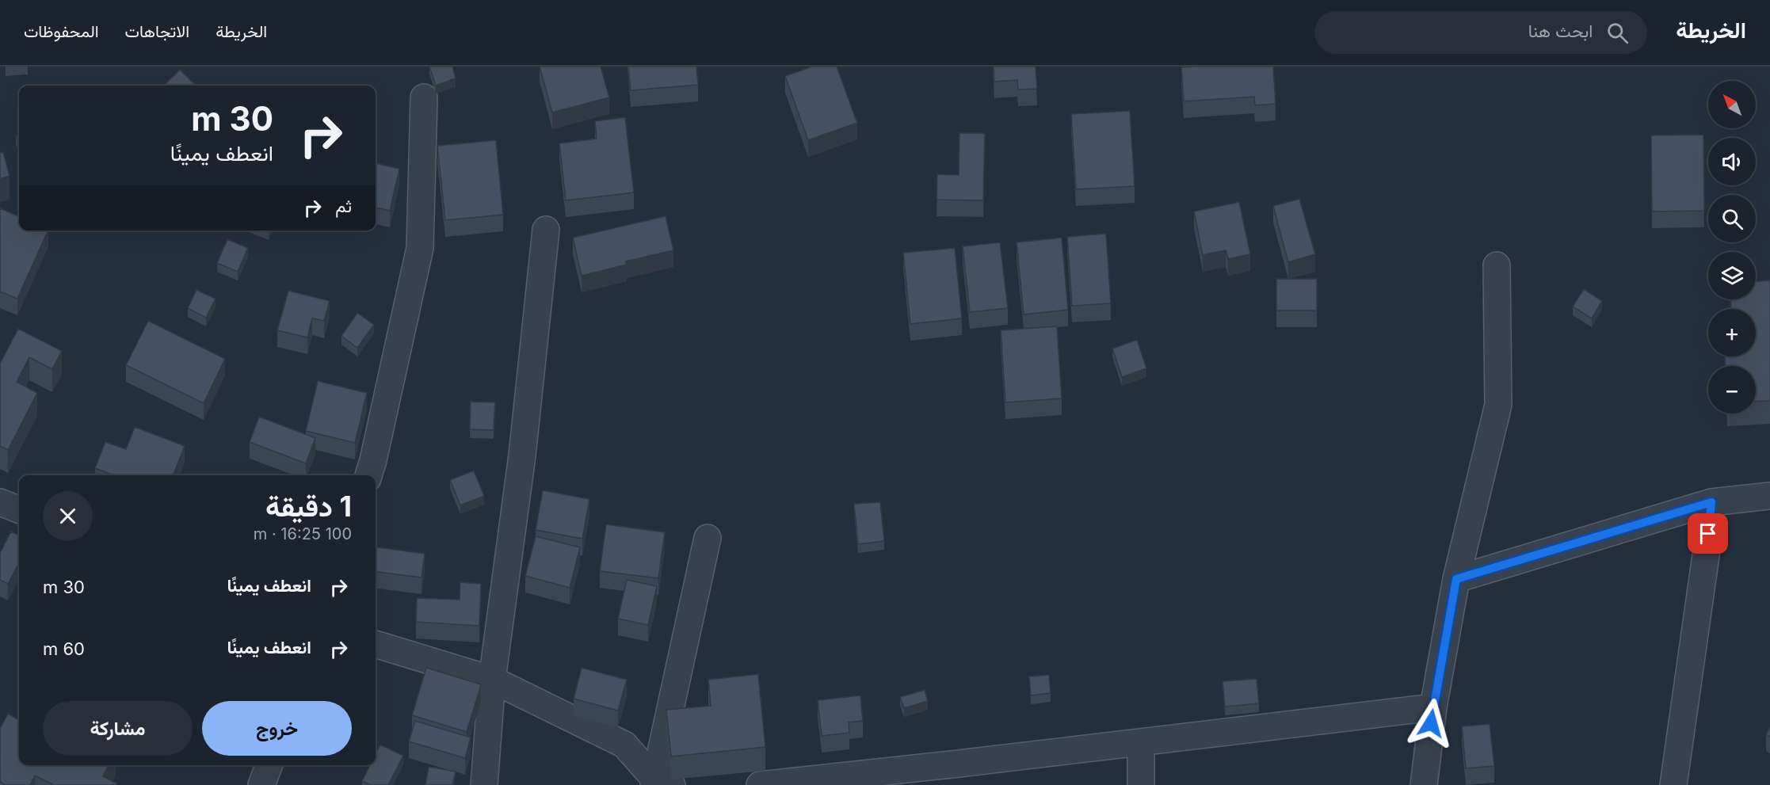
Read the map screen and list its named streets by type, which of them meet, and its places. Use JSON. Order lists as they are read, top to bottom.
{
  "north": "top left",
  "page": {
    "header": "الخريطة",
    "search": "ابحث هنا",
    "nav": ["الخريطة", "الاتجاهات", "المحفوظات"],
    "map_buttons": ["+", "−"],
    "turn": ["30 m", "انعطف يمينًا"],
    "then": "ثم",
    "heading": ["1 دقيقة", "100 m · 16:25"],
    "list": [
      {
        "name": "انعطف يمينًا",
        "value": "30 m"
      },
      {
        "name": "انعطف يمينًا",
        "value": "60 m"
      }
    ],
    "buttons": ["خروج", "مشاركة"]
  }
}
